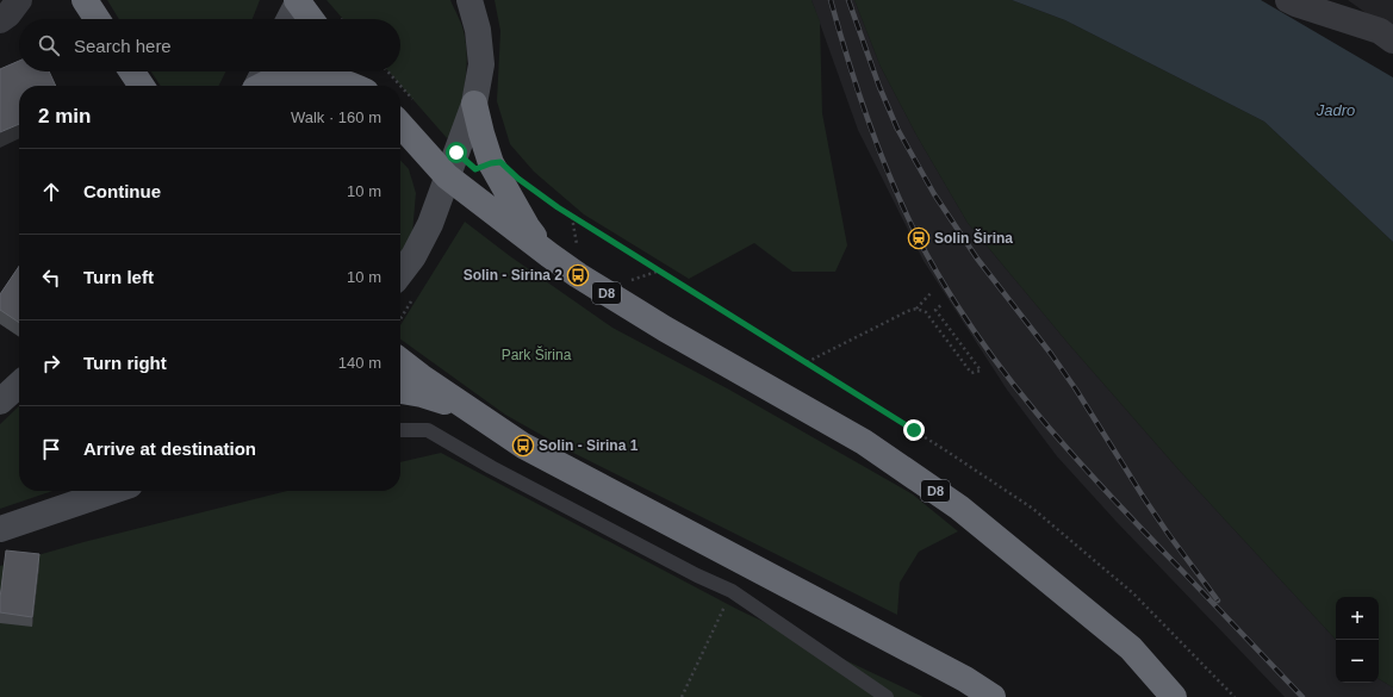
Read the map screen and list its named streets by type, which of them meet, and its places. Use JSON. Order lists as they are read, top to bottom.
{
  "streets": {
    "highway": ["D8"]
  },
  "water": ["Jadro"],
  "parks": ["Park Širina"],
  "places": {
    "station": ["Solin Širina"],
    "bus stop": ["Solin - Sirina 2", "Solin - Sirina 1"]
  },
  "page": {
    "search": "Search here",
    "heading": ["2 min", "Walk · 160 m"],
    "list": [
      ["Continue", "10 m"],
      ["Turn left", "10 m"],
      ["Turn right", "140 m"],
      "Arrive at destination"
    ],
    "map_buttons": ["+", "−"]
  }
}
